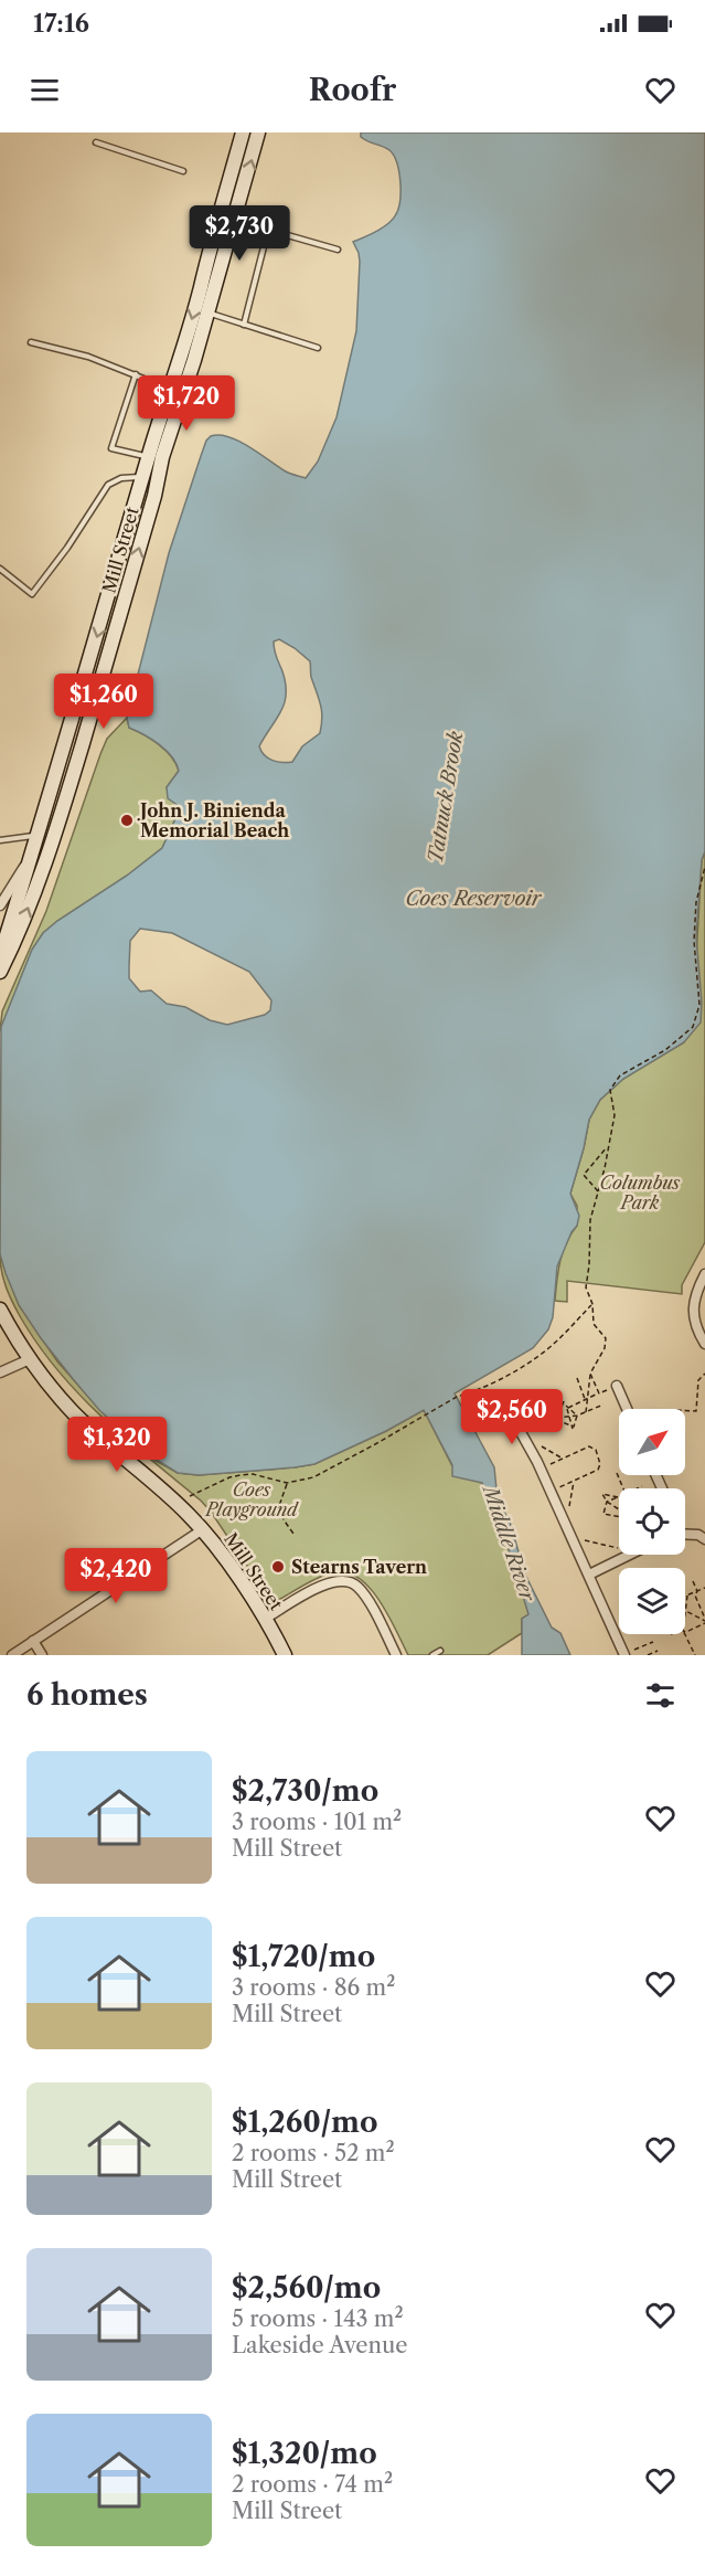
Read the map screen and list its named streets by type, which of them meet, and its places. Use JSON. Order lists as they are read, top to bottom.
{
  "streets": {
    "main road": ["Mill Street"]
  },
  "water": ["Tatnuck Brook", "Coes Reservoir", "Middle River"],
  "parks": ["Columbus Park", "Coes Playground"],
  "places": ["John J. Binienda Memorial Beach", "Stearns Tavern"],
  "north": "top right",
  "page": {
    "status": "17:16",
    "header": "Roofr",
    "price": [
      "$2,730",
      "$1,720",
      "$1,260",
      "$2,560",
      "$1,320",
      "$2,420"
    ],
    "heading": "6 homes",
    "list": [
      {
        "name": "$2,730/mo",
        "note": "3 rooms · 101 m² · Mill Street"
      },
      {
        "name": "$1,720/mo",
        "note": "3 rooms · 86 m² · Mill Street"
      },
      {
        "name": "$1,260/mo",
        "note": "2 rooms · 52 m² · Mill Street"
      },
      {
        "name": "$2,560/mo",
        "note": "5 rooms · 143 m² · Lakeside Avenue"
      },
      {
        "name": "$1,320/mo",
        "note": "2 rooms · 74 m² · Mill Street"
      }
    ]
  }
}
